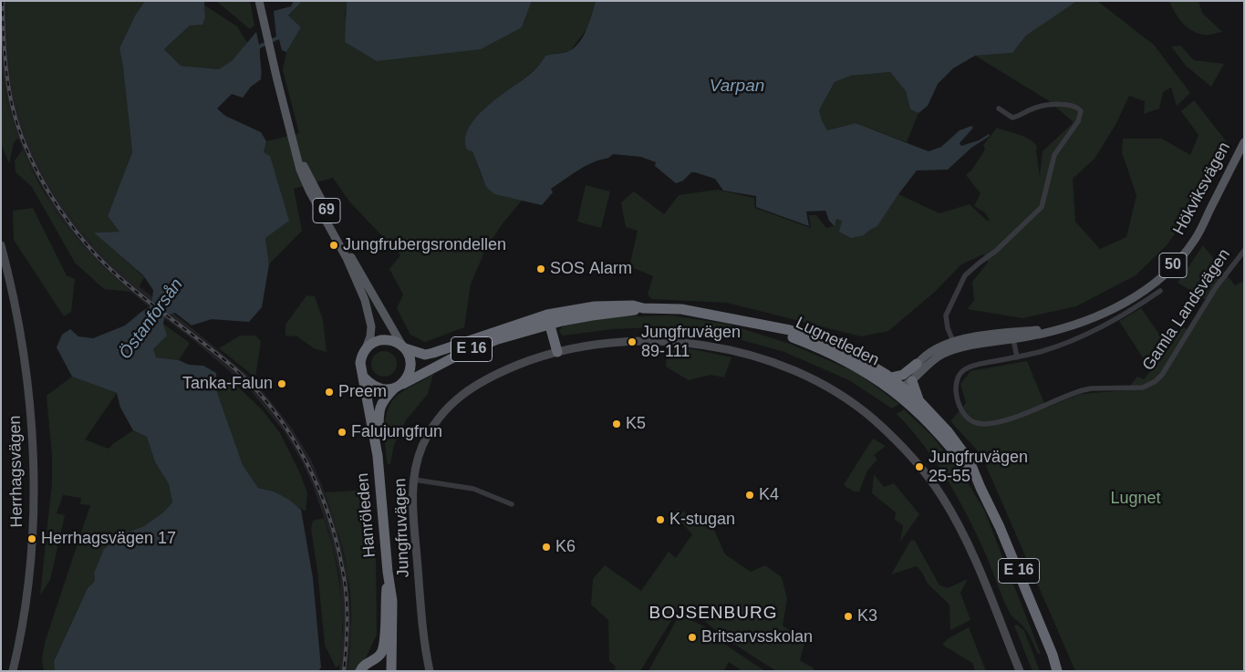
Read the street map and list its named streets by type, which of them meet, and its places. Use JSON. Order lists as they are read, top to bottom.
{
  "streets": {
    "highway": [
      "50",
      "Lugnetleden",
      "E 16",
      "Hanröleden"
    ],
    "main road": ["Hökviksvägen", "69"],
    "street": ["Gamla Landsvägen", "Herrhagsvägen", "Jungfruvägen"]
  },
  "crossings": [
    ["Hökviksvägen", "50"],
    ["Hökviksvägen", "Lugnetleden"],
    ["69", "Lugnetleden"],
    ["69", "E 16"],
    ["69", "Hanröleden"],
    ["50", "Lugnetleden"],
    ["Lugnetleden", "E 16"],
    ["Lugnetleden", "Hanröleden"],
    ["E 16", "Hanröleden"]
  ],
  "districts": ["BOJSENBURG"],
  "water": ["Varpan", "Östanforsån"],
  "parks": ["Lugnet"],
  "places": [
    "Jungfrubergsrondellen",
    "SOS Alarm",
    "Jungfruvägen 89-111",
    "Tanka-Falun",
    "Preem",
    "K5",
    "Falujungfrun",
    "Jungfruvägen 25-55",
    "K4",
    "K-stugan",
    "Herrhagsvägen 17",
    "K6",
    "K3",
    "Britsarvsskolan"
  ]
}
